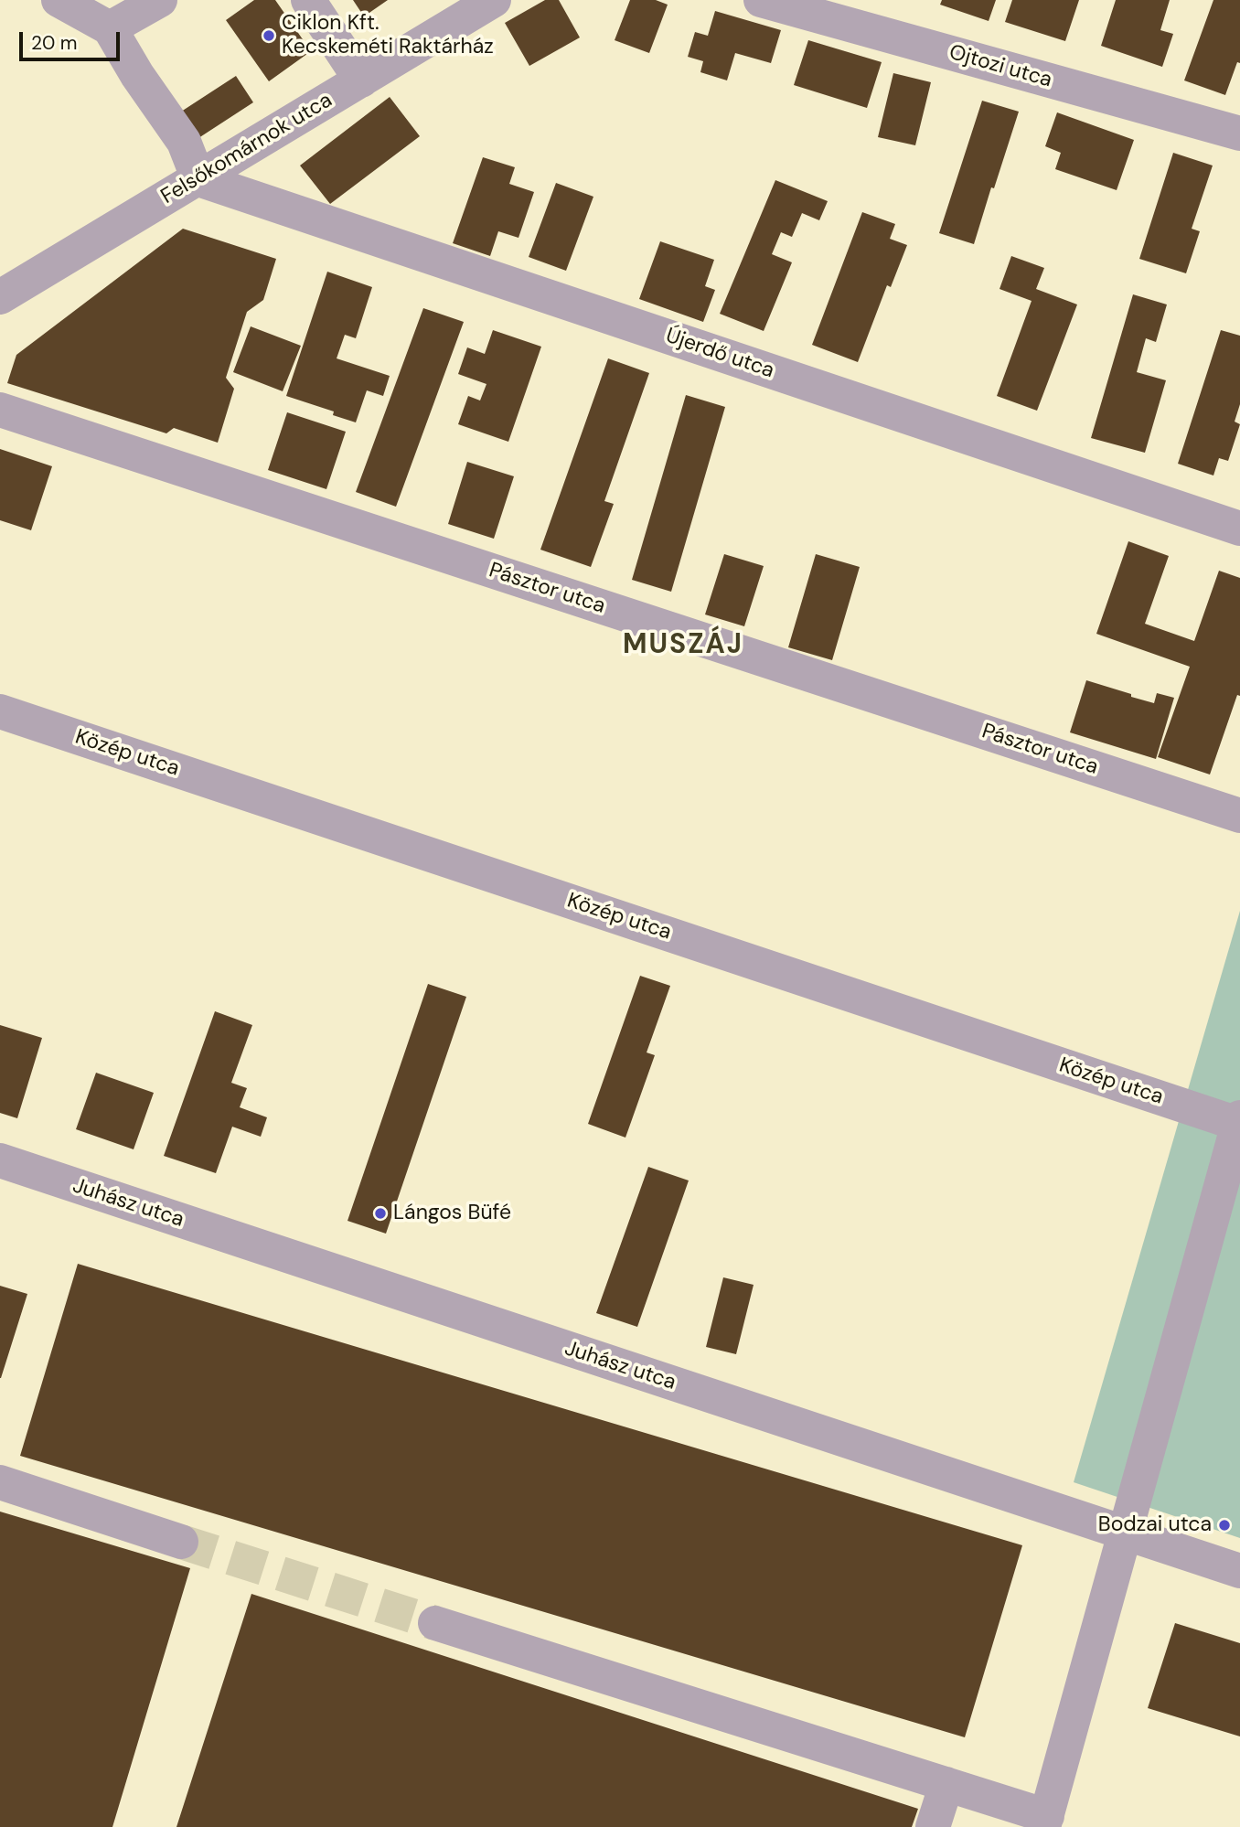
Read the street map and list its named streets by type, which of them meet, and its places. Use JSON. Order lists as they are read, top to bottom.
{
  "streets": {
    "street": [
      "Ojtozi utca",
      "Felsőkomárnok utca",
      "Újerdő utca",
      "Pásztor utca",
      "Közép utca",
      "Juhász utca"
    ]
  },
  "crossings": [
    ["Felsőkomárnok utca", "Újerdő utca"]
  ],
  "districts": ["MUSZÁJ"],
  "places": ["Ciklon Kft. Kecskeméti Raktárház", "Lángos Büfé", "Bodzai utca"],
  "scale_bar": "20 m"
}
